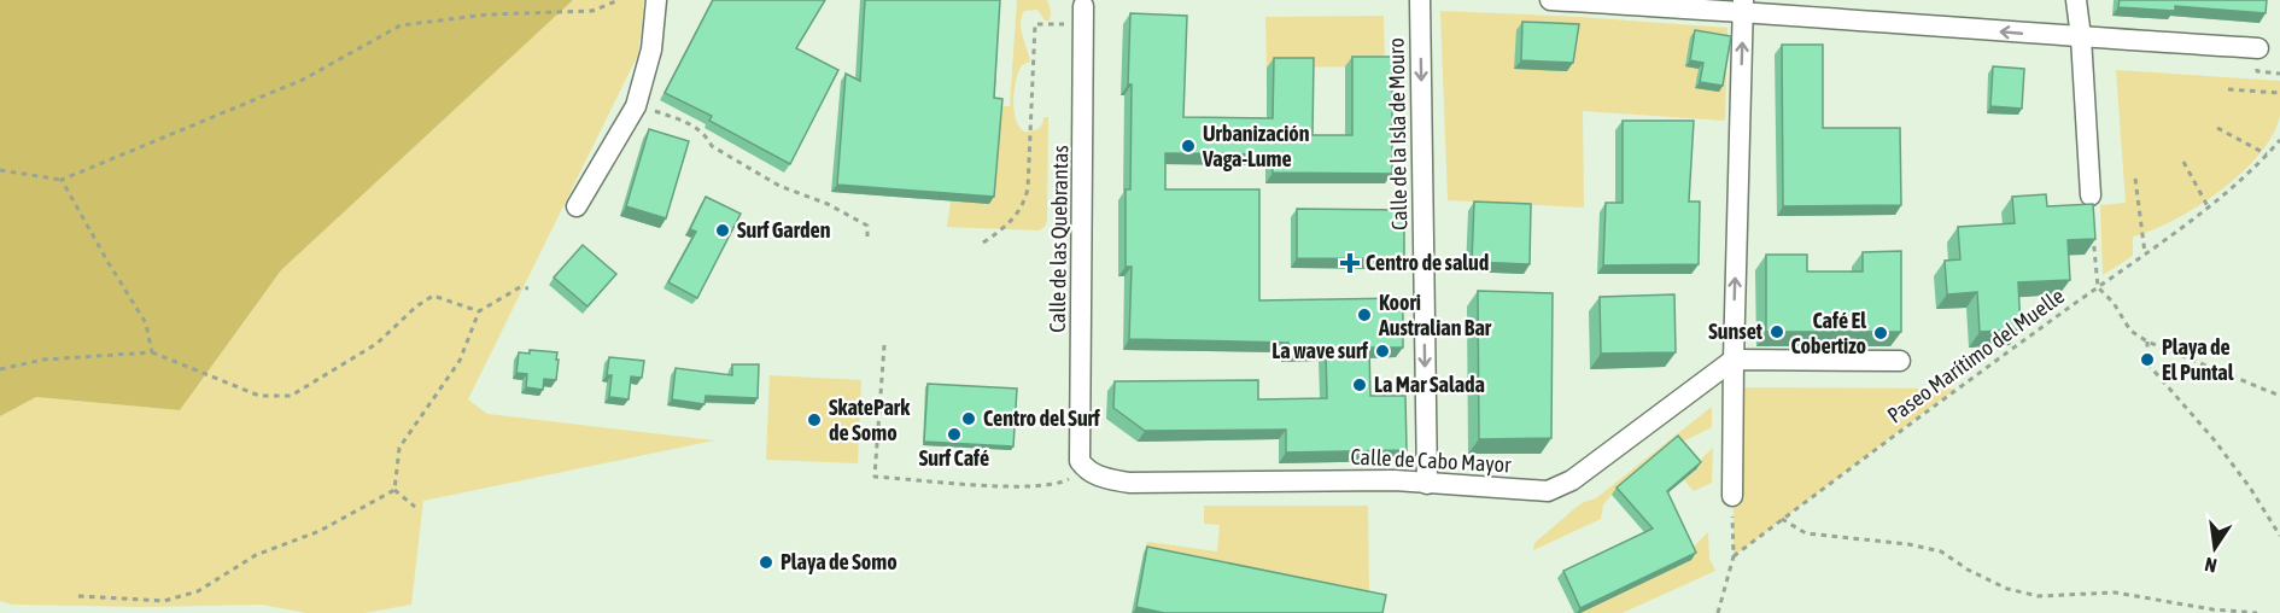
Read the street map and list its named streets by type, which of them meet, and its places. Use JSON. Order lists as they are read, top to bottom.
{
  "streets": {
    "street": ["Calle de la Isla de Mouro", "Calle de las Quebrantas", "Calle de Cabo Mayor"],
    "path": ["Paseo Marítimo del Muelle"]
  },
  "crossings": [
    ["Calle de la Isla de Mouro", "Calle de Cabo Mayor"],
    ["Calle de las Quebrantas", "Calle de Cabo Mayor"]
  ],
  "one_way": ["Calle de la Isla de Mouro"],
  "places": {
    "other": [
      "Urbanización Vaga-Lume",
      "Surf Garden",
      "Koori Australian Bar",
      "Sunset",
      "Café El Cobertizo",
      "La wave surf",
      "Playa de El Puntal",
      "La Mar Salada",
      "Centro del Surf",
      "SkatePark de Somo",
      "Surf Café",
      "Playa de Somo"
    ],
    "health": ["Centro de salud"]
  },
  "north": "bottom"
}
